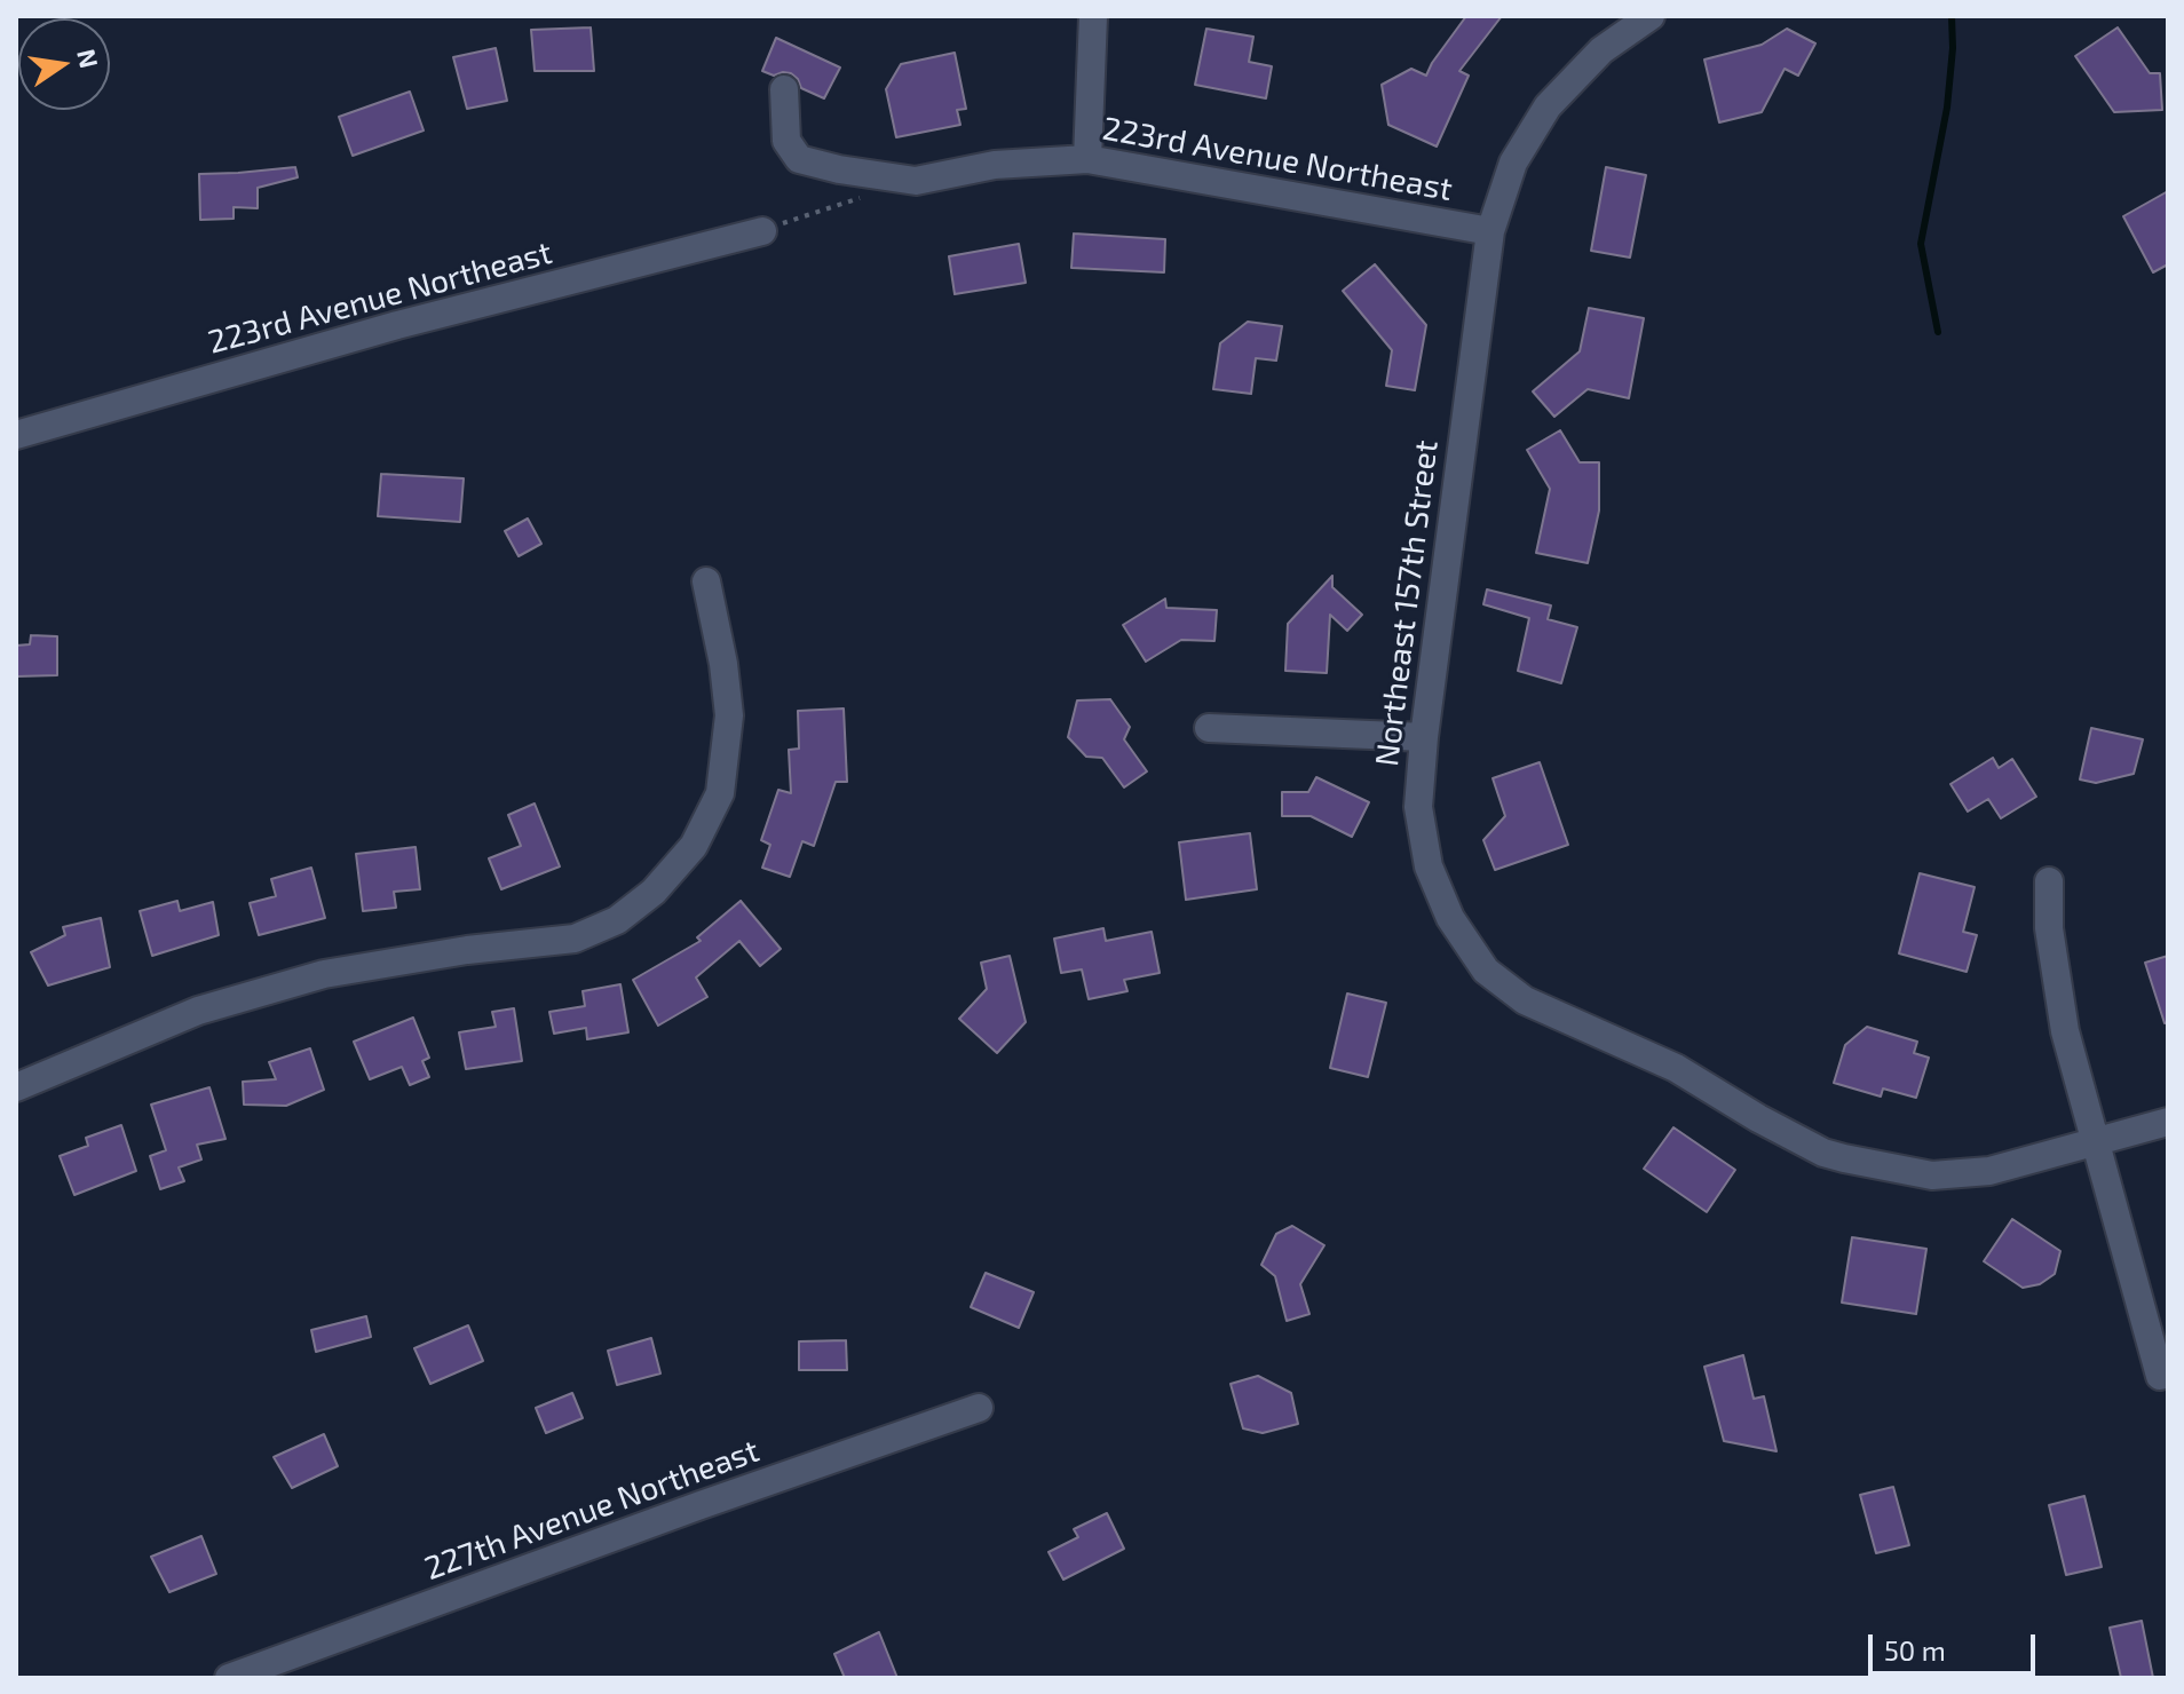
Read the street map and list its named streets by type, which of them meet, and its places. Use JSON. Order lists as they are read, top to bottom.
{
  "streets": {
    "street": ["223rd Avenue Northeast", "Northeast 157th Street", "227th Avenue Northeast"]
  },
  "crossings": [
    ["223rd Avenue Northeast", "Northeast 157th Street"]
  ],
  "scale_bar": "50 m",
  "north": "right"
}
